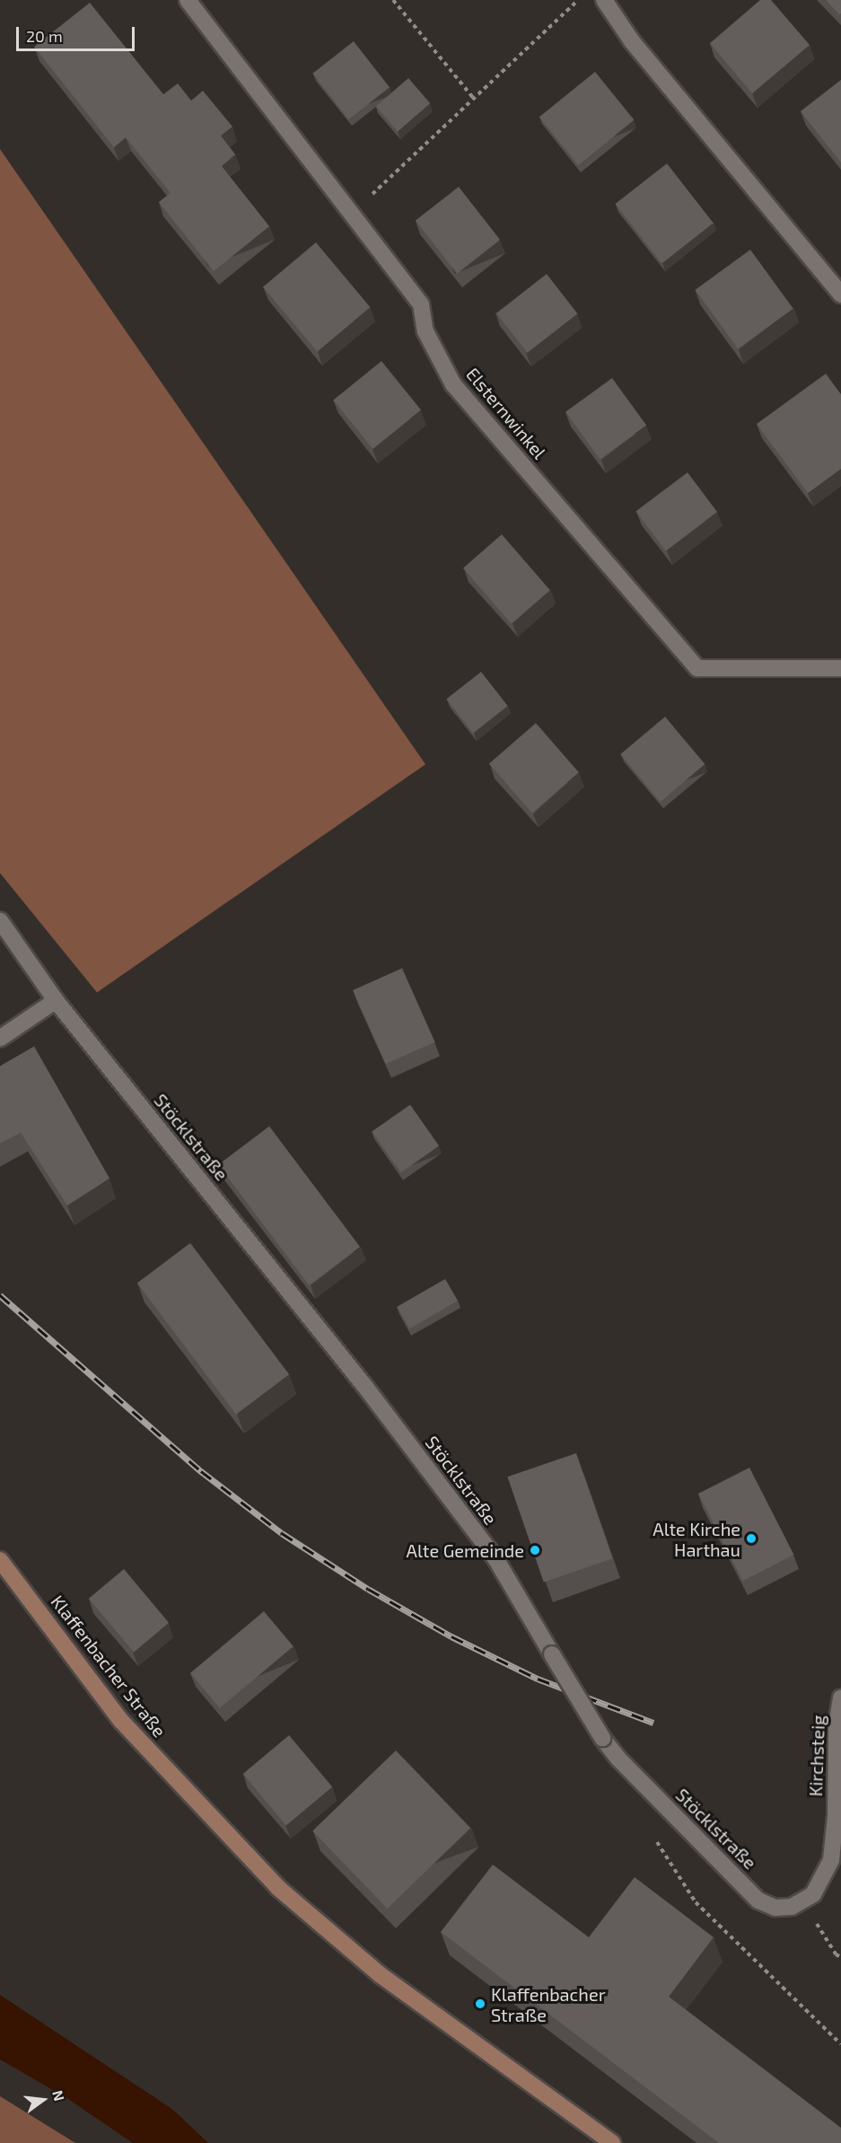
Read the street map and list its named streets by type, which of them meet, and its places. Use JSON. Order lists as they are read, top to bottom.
{
  "streets": {
    "main road": ["Klaffenbacher Straße"],
    "street": ["Elsternwinkel", "Stöcklstraße", "Kirchsteig"]
  },
  "crossings": [
    ["Stöcklstraße", "Kirchsteig"]
  ],
  "places": ["Alte Kirche Harthau", "Alte Gemeinde", "Klaffenbacher Straße"],
  "scale_bar": "20 m",
  "north": "right"
}
